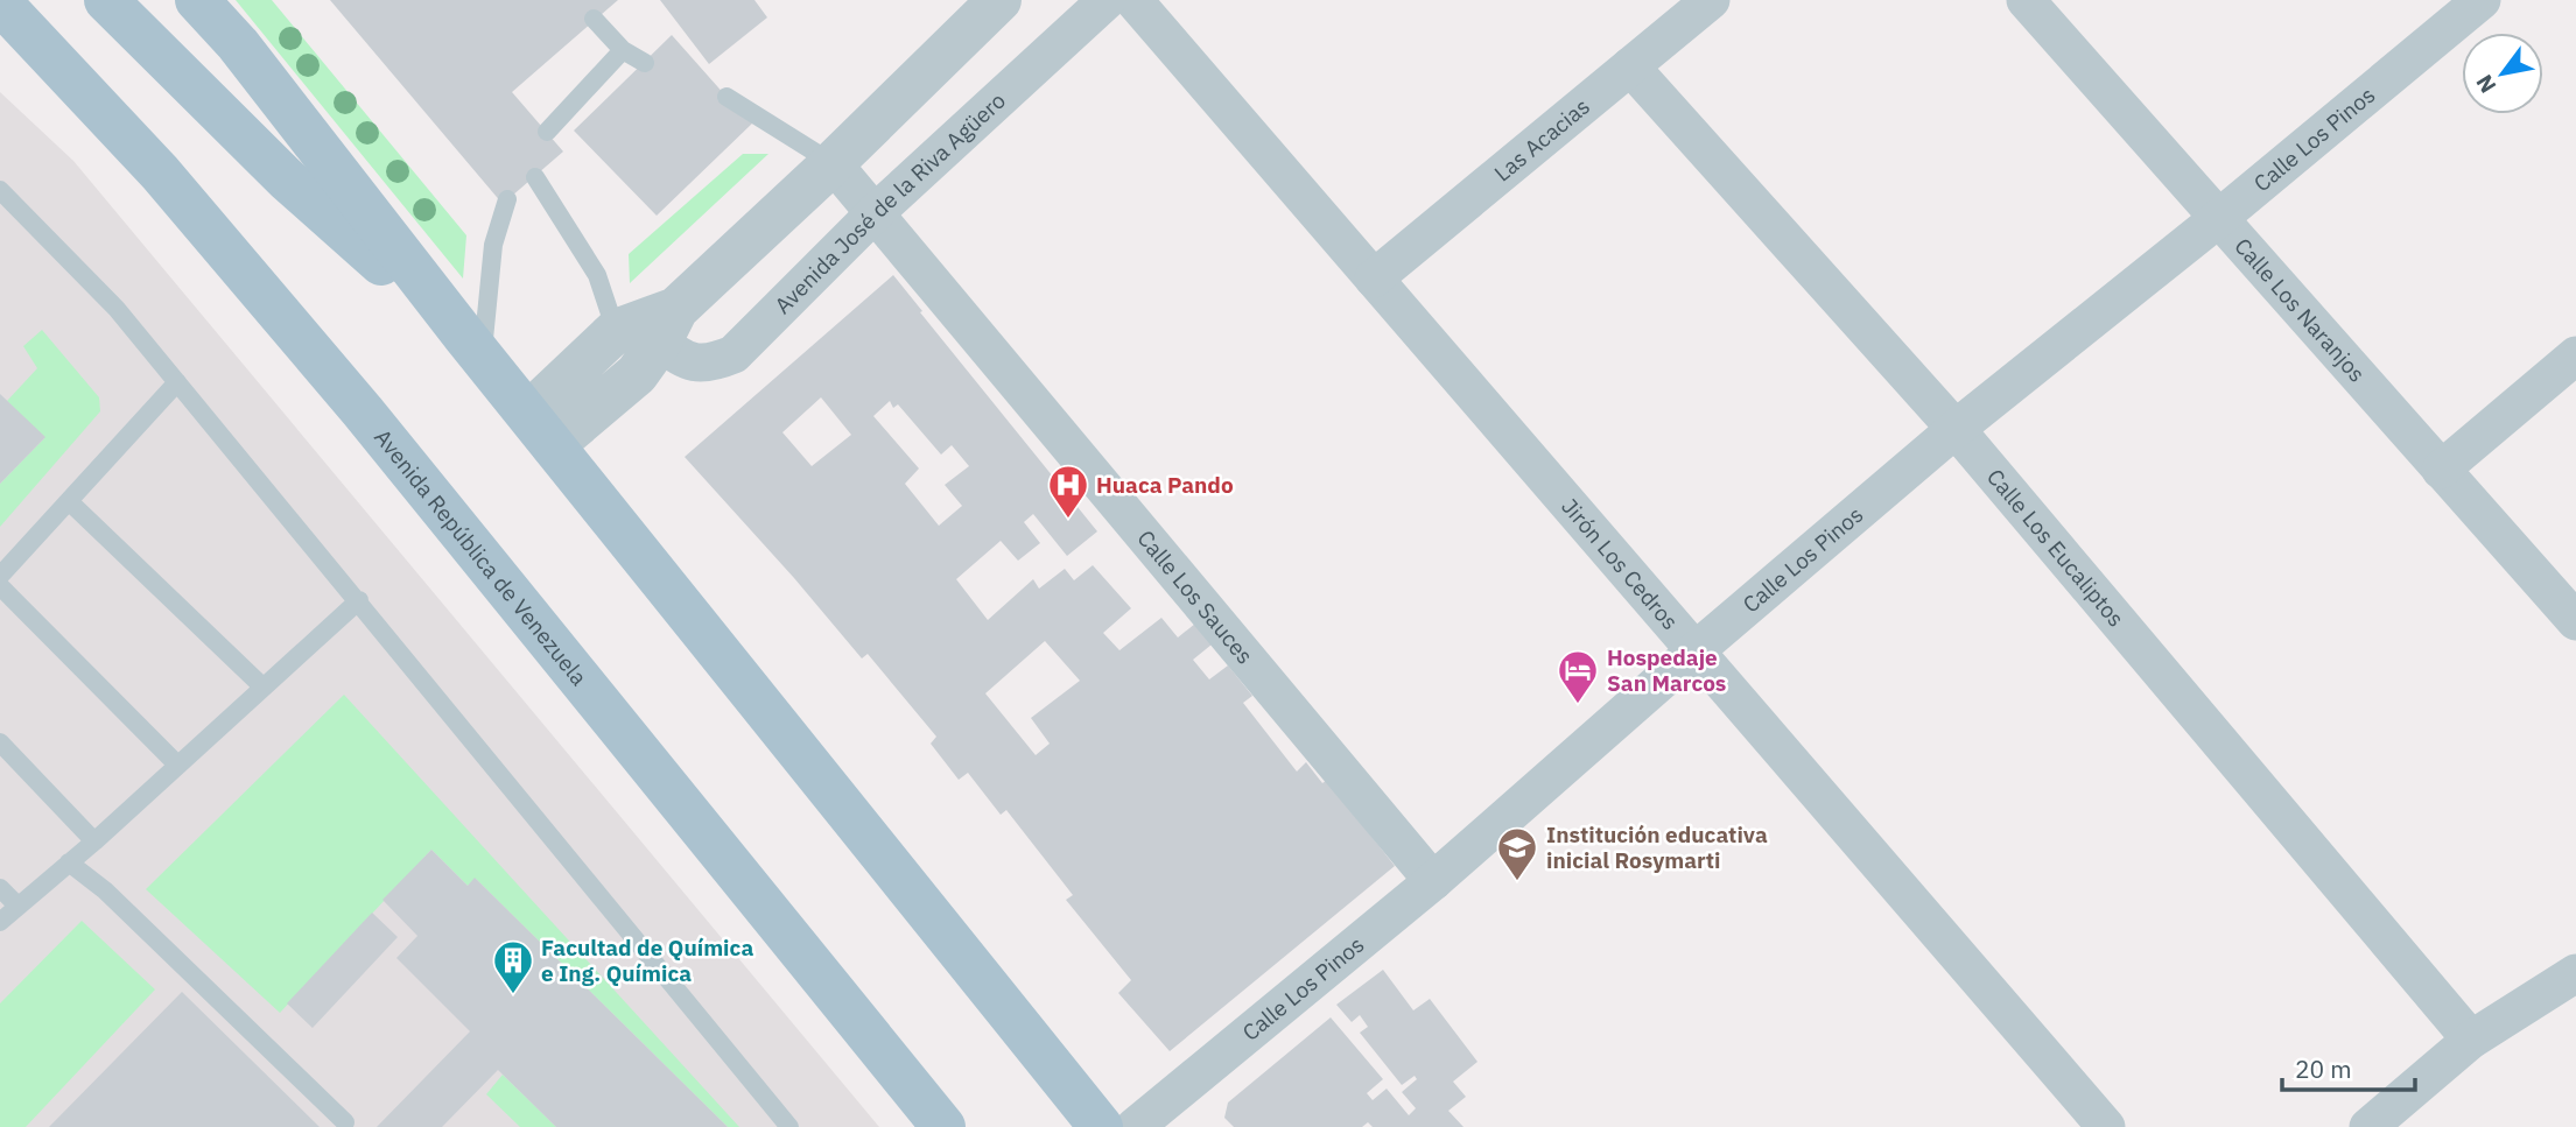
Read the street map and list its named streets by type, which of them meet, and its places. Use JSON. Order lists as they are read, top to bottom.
{
  "streets": {
    "main road": ["Avenida República de Venezuela"],
    "street": [
      "Calle Los Pinos",
      "Las Acacias",
      "Avenida José de la Riva Agüero",
      "Calle Los Naranjos",
      "Calle Los Eucaliptos",
      "Jirón Los Cedros",
      "Calle Los Sauces"
    ]
  },
  "crossings": [
    ["Calle Los Pinos", "Calle Los Naranjos"],
    ["Calle Los Pinos", "Calle Los Eucaliptos"],
    ["Calle Los Pinos", "Jirón Los Cedros"],
    ["Calle Los Pinos", "Calle Los Sauces"],
    ["Las Acacias", "Calle Los Eucaliptos"],
    ["Las Acacias", "Jirón Los Cedros"],
    ["Avenida José de la Riva Agüero", "Calle Los Sauces"]
  ],
  "places": {
    "hospital": ["Huaca Pando"],
    "hotel": ["Hospedaje San Marcos"],
    "school or university": ["Institución educativa inicial Rosymarti"],
    "building": ["Facultad de Química e Ing. Química"]
  },
  "scale_bar": "20 m",
  "north": "bottom left"
}
